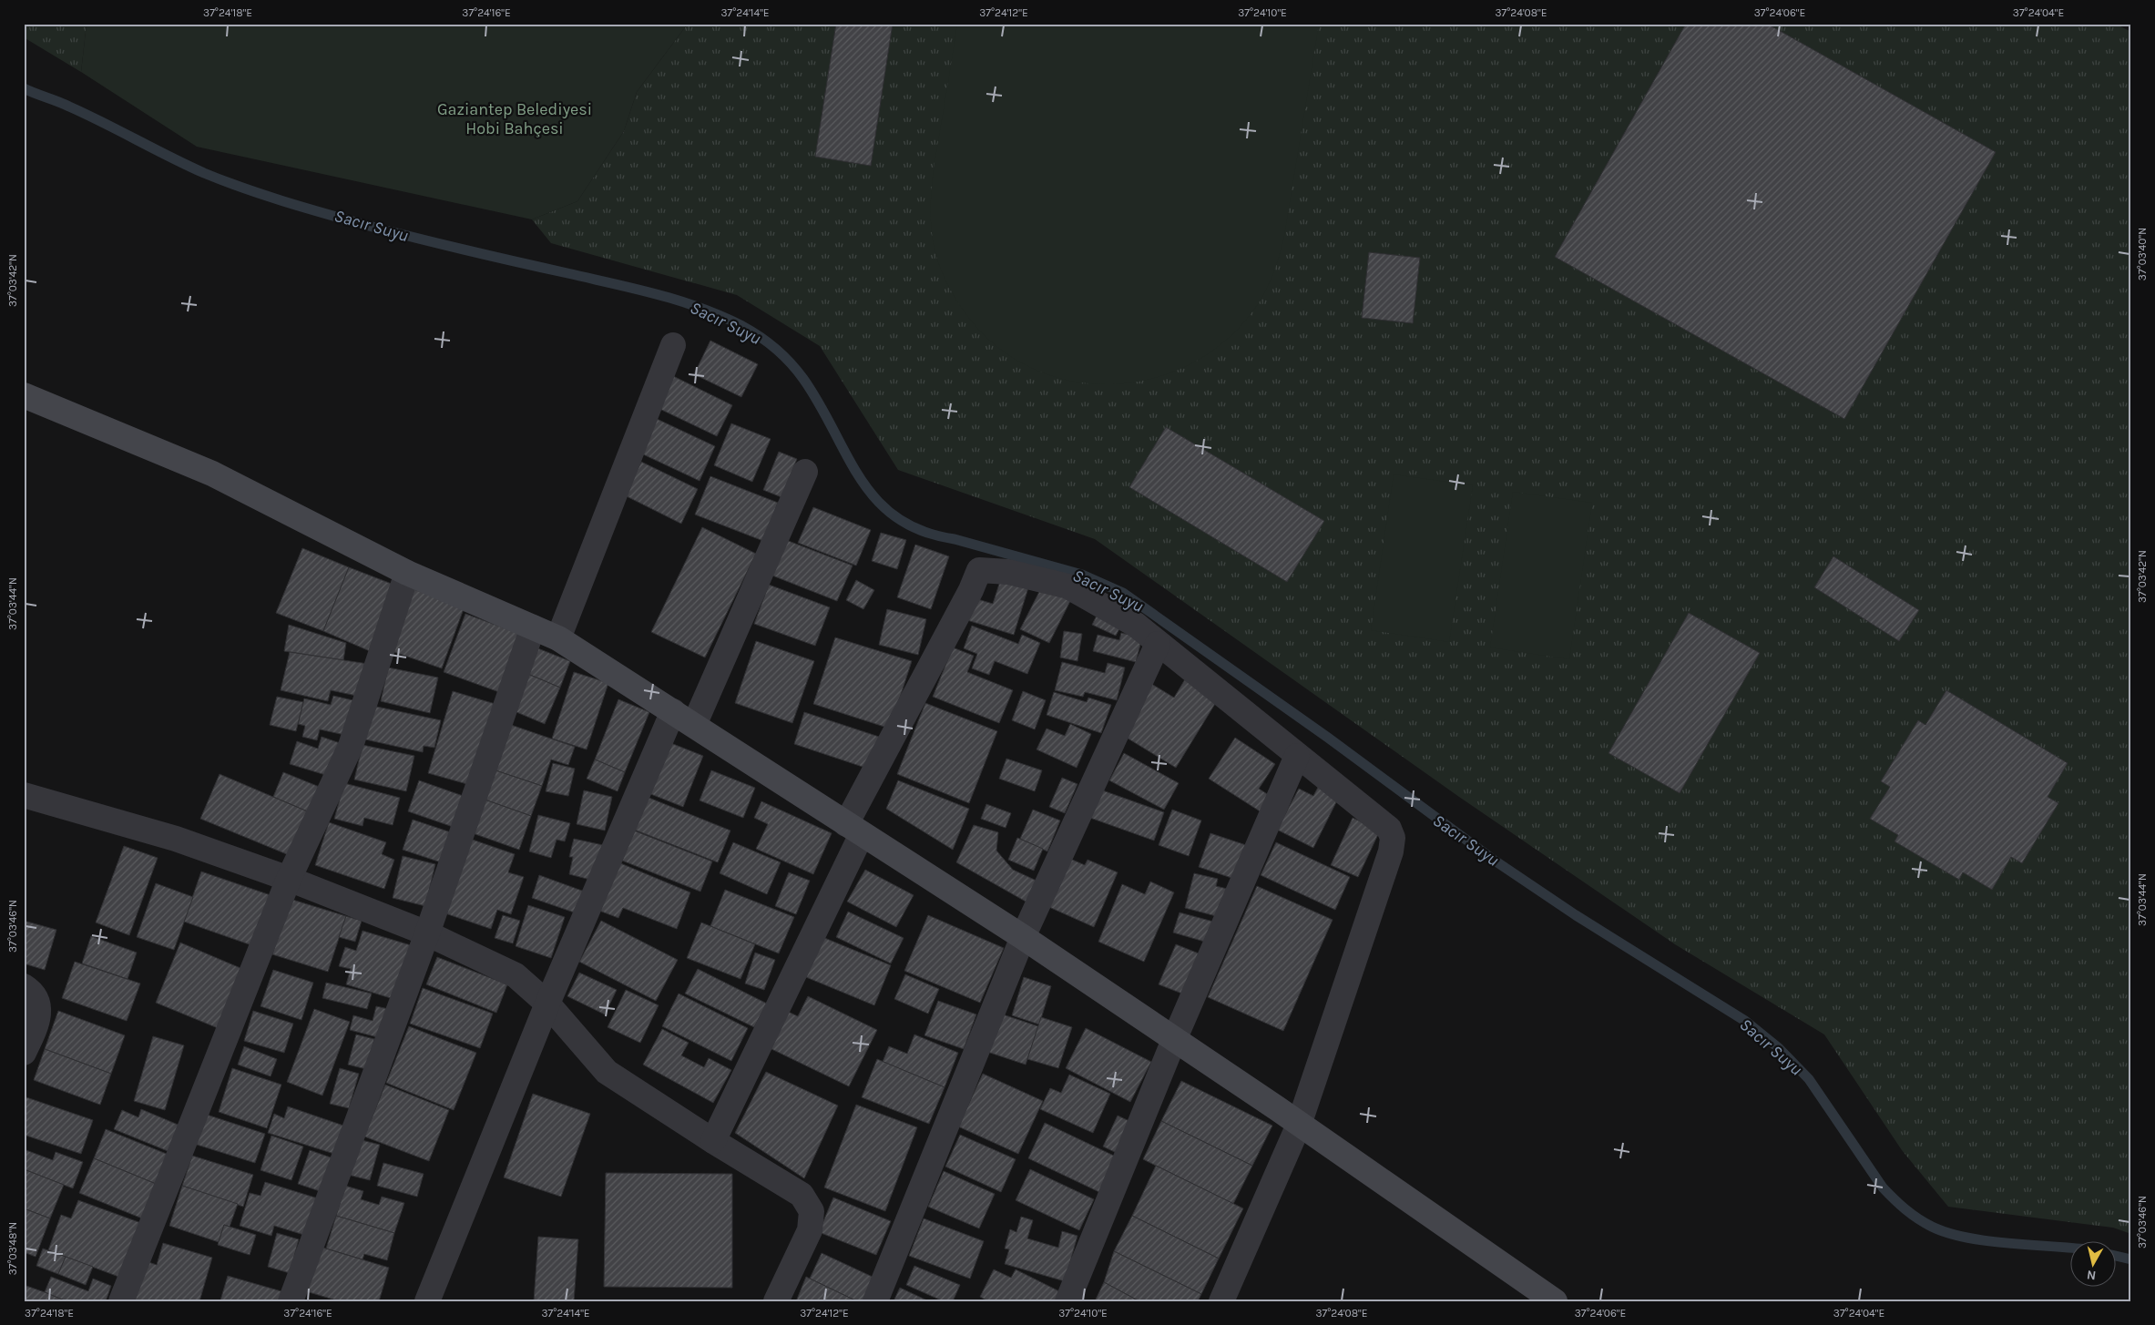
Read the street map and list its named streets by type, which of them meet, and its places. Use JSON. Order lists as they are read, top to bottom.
{
  "water": ["Sacır Suyu"],
  "parks": ["Gaziantep Belediyesi Hobi Bahçesi"],
  "north": "bottom",
  "coordinates": [
    "37°24'18\"E",
    "37°24'16\"E",
    "37°24'14\"E",
    "37°24'12\"E",
    "37°24'10\"E",
    "37°24'08\"E",
    "37°24'06\"E",
    "37°24'04\"E",
    "37°03'40\"N",
    "37°03'42\"N",
    "37°03'44\"N",
    "37°03'46\"N",
    "37°03'48\"N"
  ]
}
